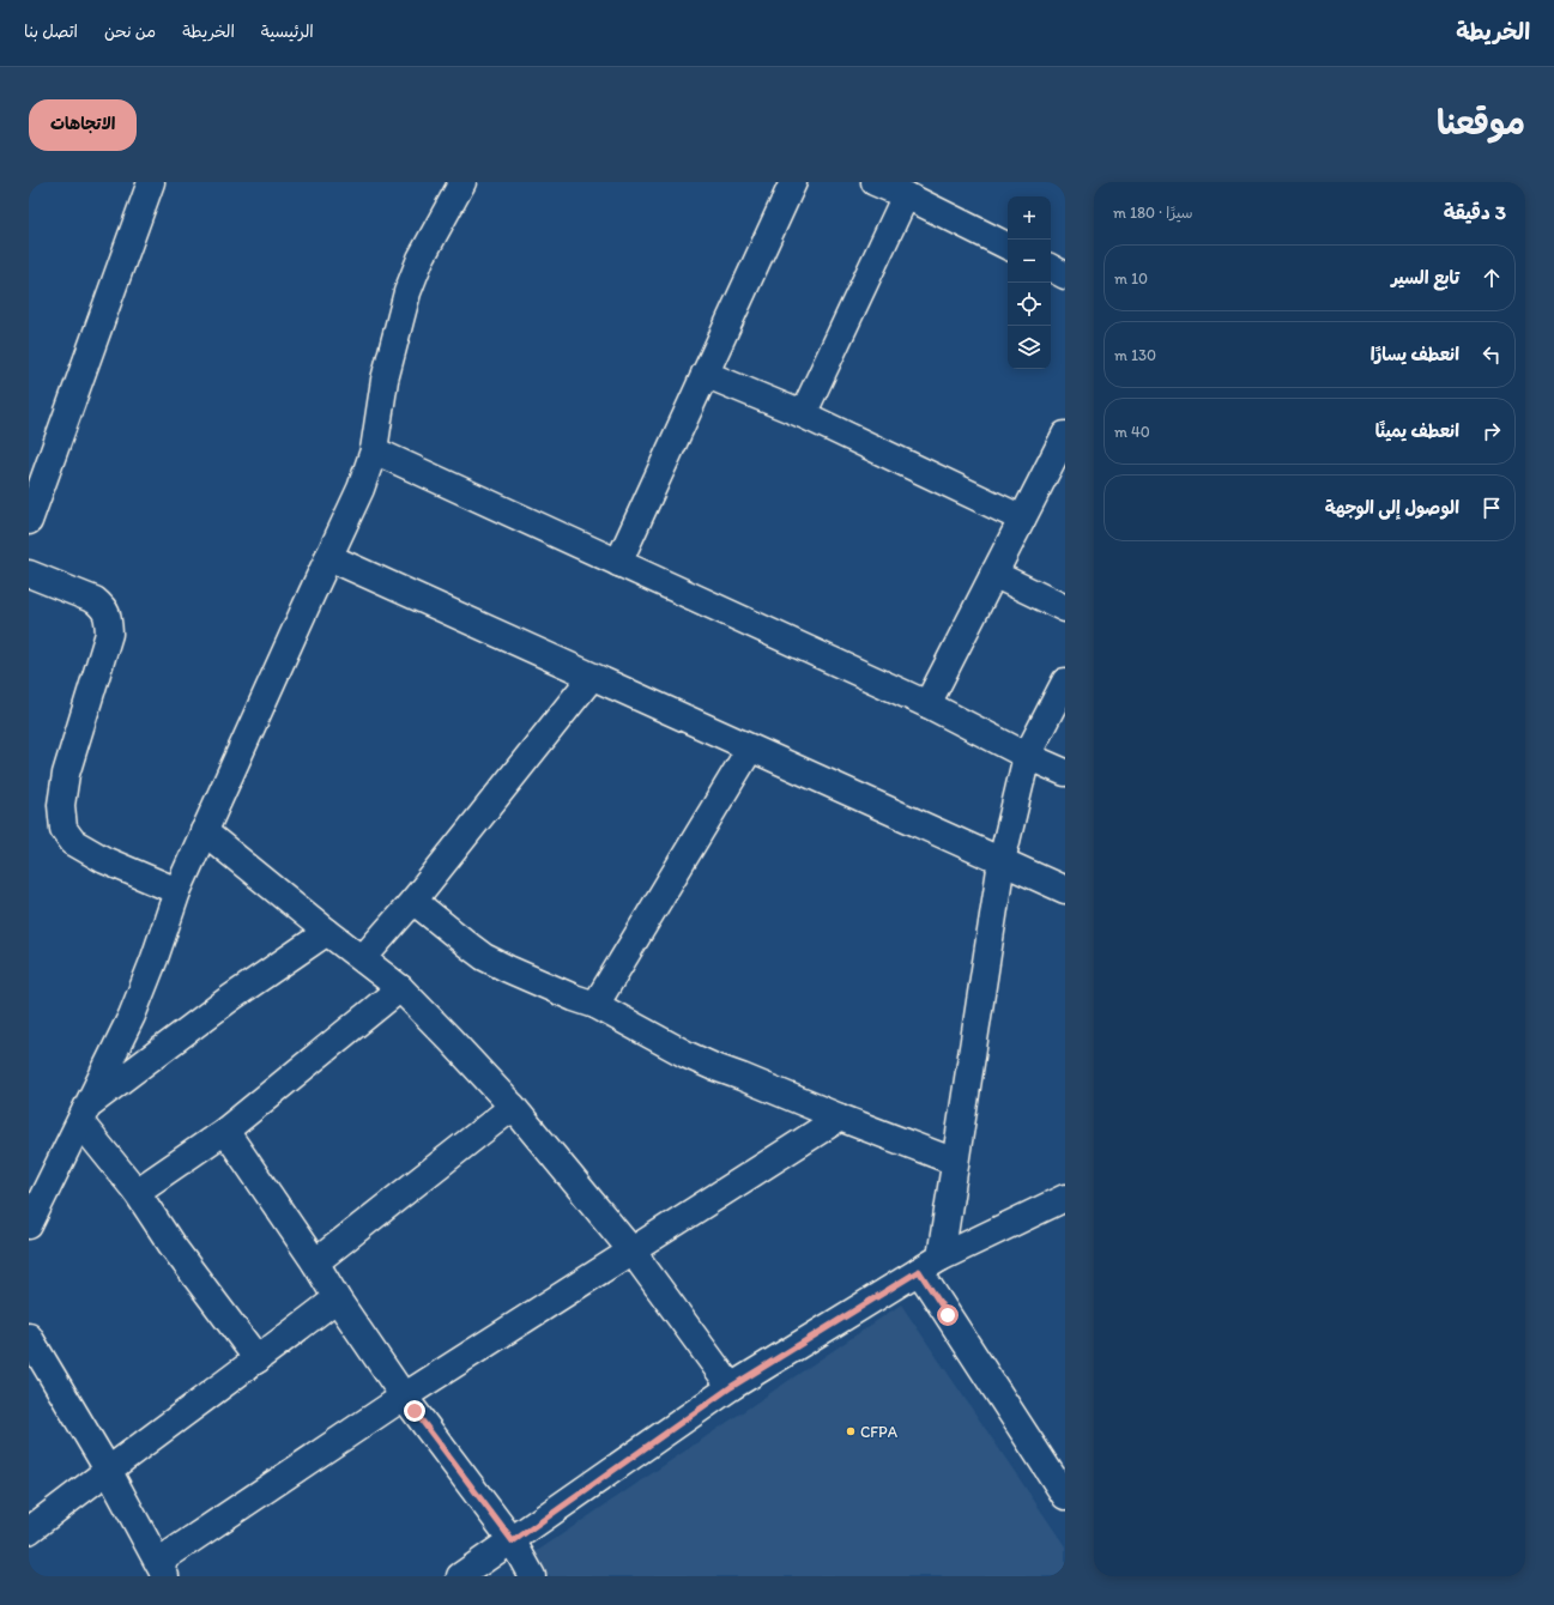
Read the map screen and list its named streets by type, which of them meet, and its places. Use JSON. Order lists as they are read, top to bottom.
{
  "places": ["CFPA"],
  "page": {
    "header": "الخريطة",
    "nav": [
      "الرئيسية",
      "الخريطة",
      "من نحن",
      "اتصل بنا"
    ],
    "title": "موقعنا",
    "buttons": "الاتجاهات",
    "heading": ["3 دقيقة", "سيرًا · 180 m"],
    "map_buttons": ["+", "−"],
    "list": [
      ["تابع السير", "10 m"],
      ["انعطف يسارًا", "130 m"],
      ["انعطف يمينًا", "40 m"],
      "الوصول إلى الوجهة"
    ]
  }
}
